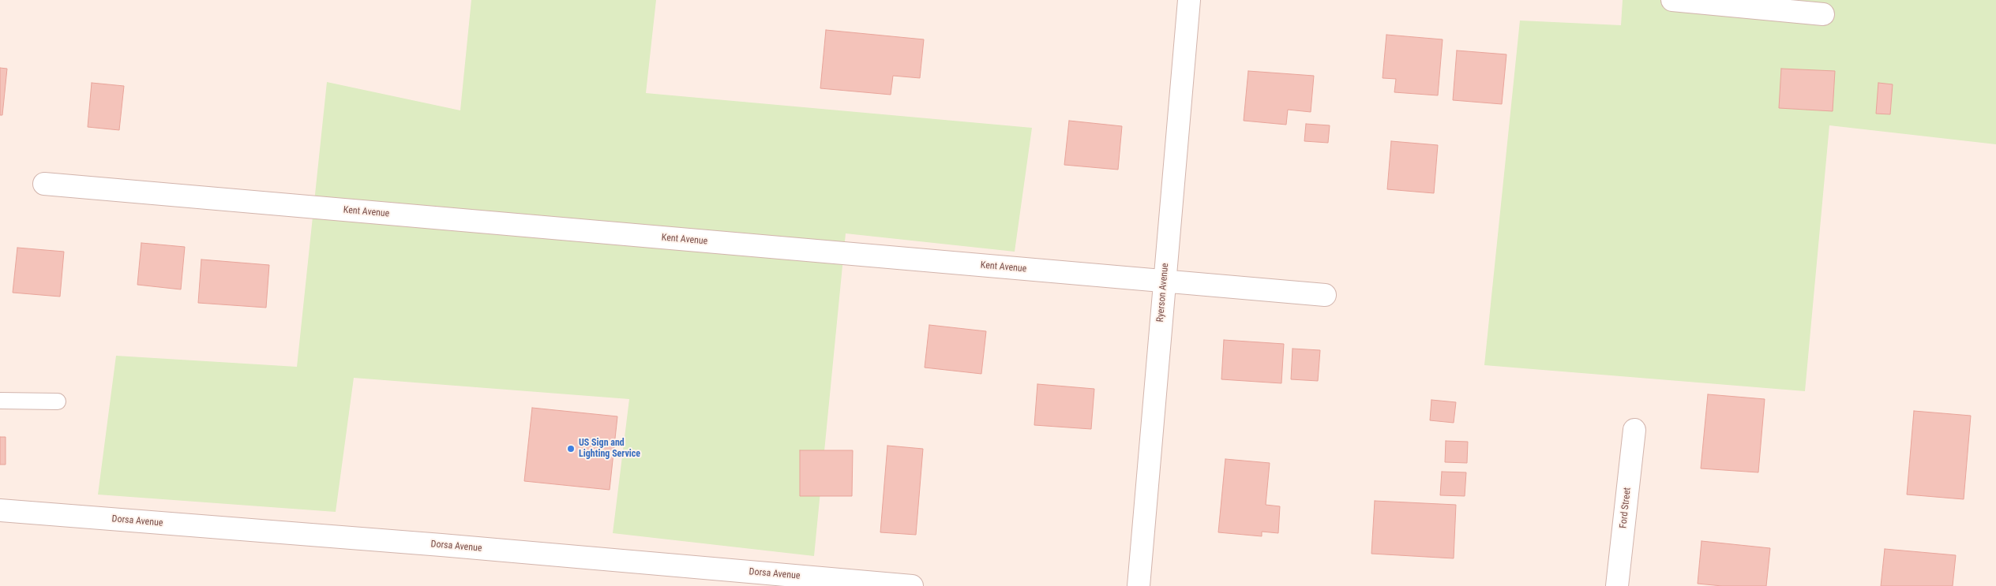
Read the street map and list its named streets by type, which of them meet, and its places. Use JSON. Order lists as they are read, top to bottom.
{
  "streets": {
    "street": [
      "Kent Avenue",
      "Ryerson Avenue",
      "Ford Street",
      "Dorsa Avenue"
    ]
  },
  "crossings": [
    ["Kent Avenue", "Ryerson Avenue"]
  ],
  "places": ["US Sign and Lighting Service"]
}
